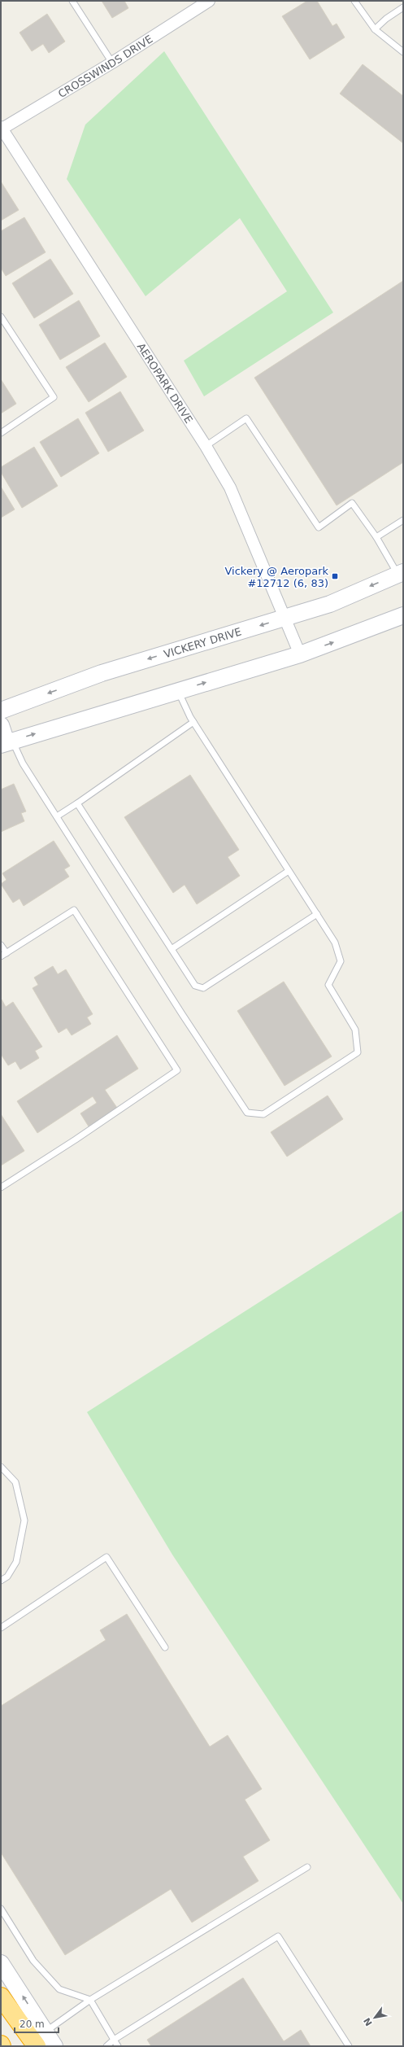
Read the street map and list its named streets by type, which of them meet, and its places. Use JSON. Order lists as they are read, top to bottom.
{
  "streets": {
    "main road": ["VICKERY DRIVE"],
    "street": ["CROSSWINDS DRIVE", "AEROPARK DRIVE"]
  },
  "crossings": [
    ["CROSSWINDS DRIVE", "AEROPARK DRIVE"],
    ["AEROPARK DRIVE", "VICKERY DRIVE"]
  ],
  "places": {
    "transit": ["Vickery @ Aeropark #12712 (6, 83)"]
  },
  "scale_bar": "20 m",
  "north": "bottom left"
}
